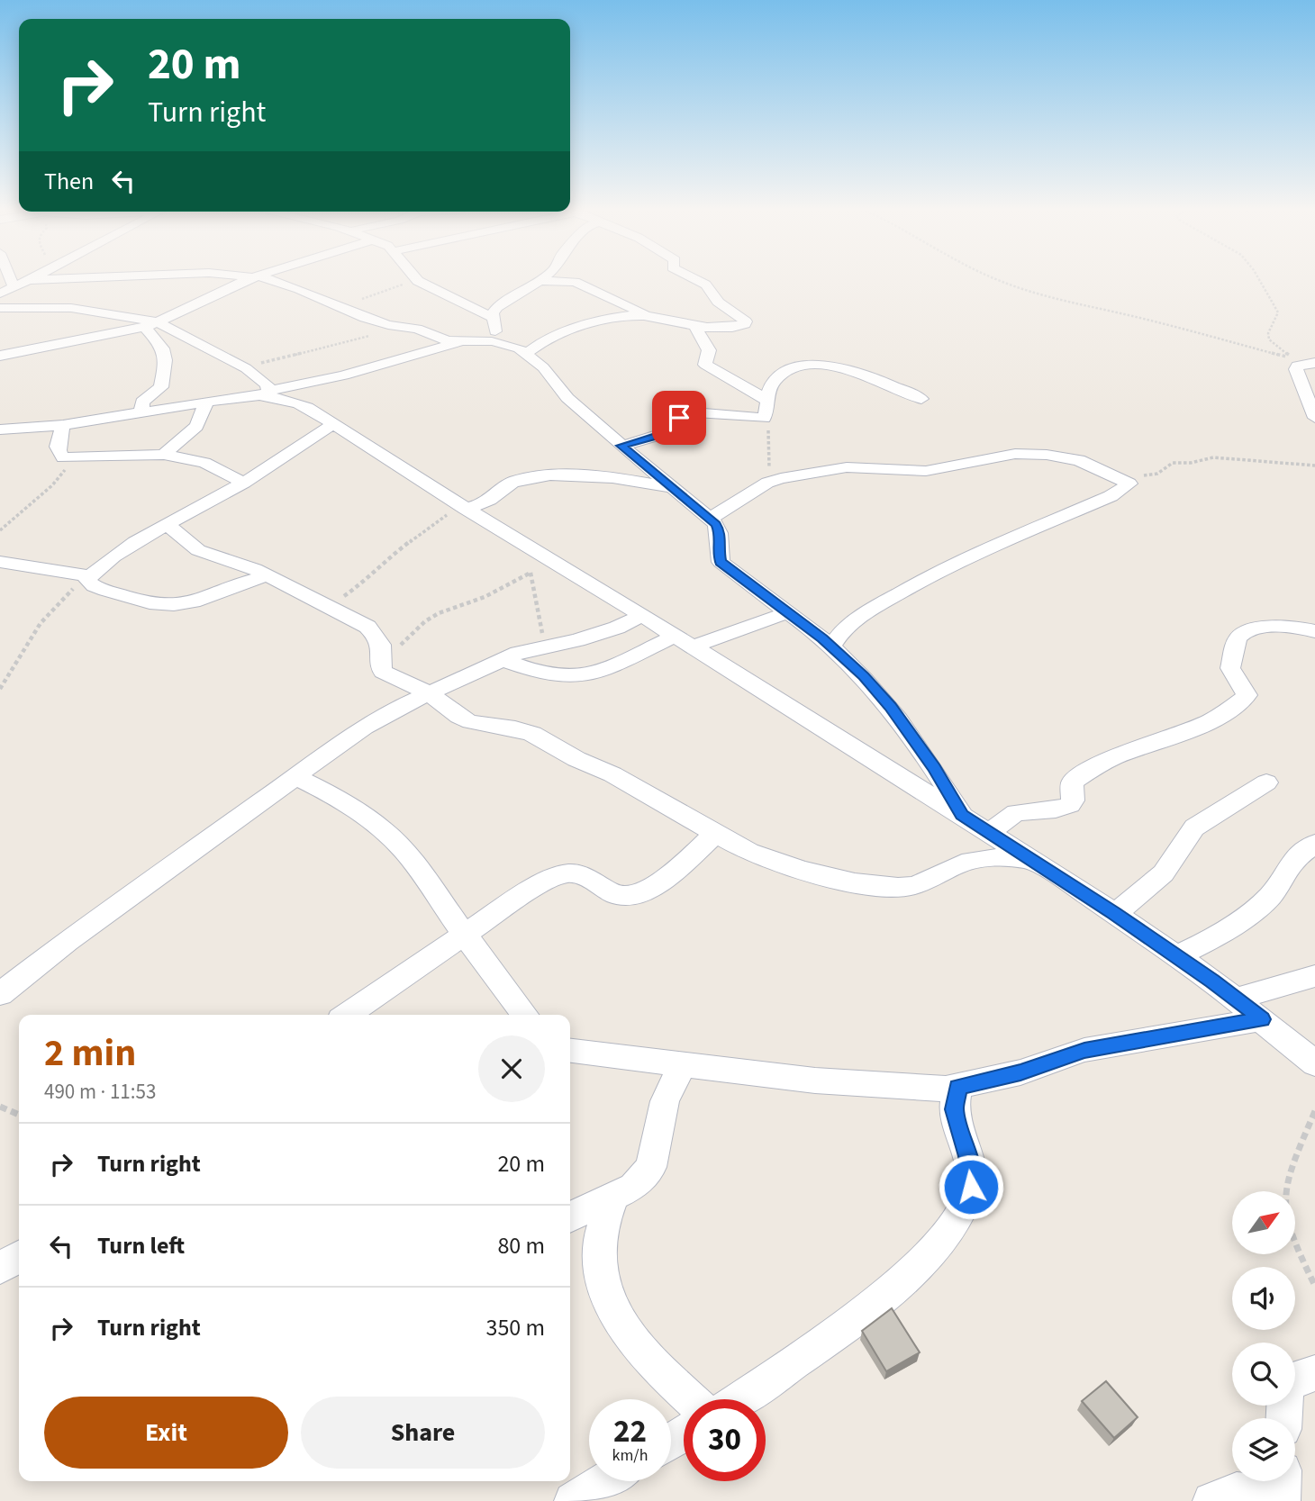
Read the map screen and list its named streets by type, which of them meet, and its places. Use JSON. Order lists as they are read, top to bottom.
{
  "north": "top right",
  "page": {
    "turn": ["20 m", "Turn right"],
    "then": "Then",
    "heading": ["2 min", "490 m · 11:53"],
    "list": [
      {
        "name": "Turn right",
        "value": "20 m"
      },
      {
        "name": "Turn left",
        "value": "80 m"
      },
      {
        "name": "Turn right",
        "value": "350 m"
      }
    ],
    "buttons": ["Exit", "Share"],
    "speed": "22 km/h",
    "limit": "30"
  }
}
